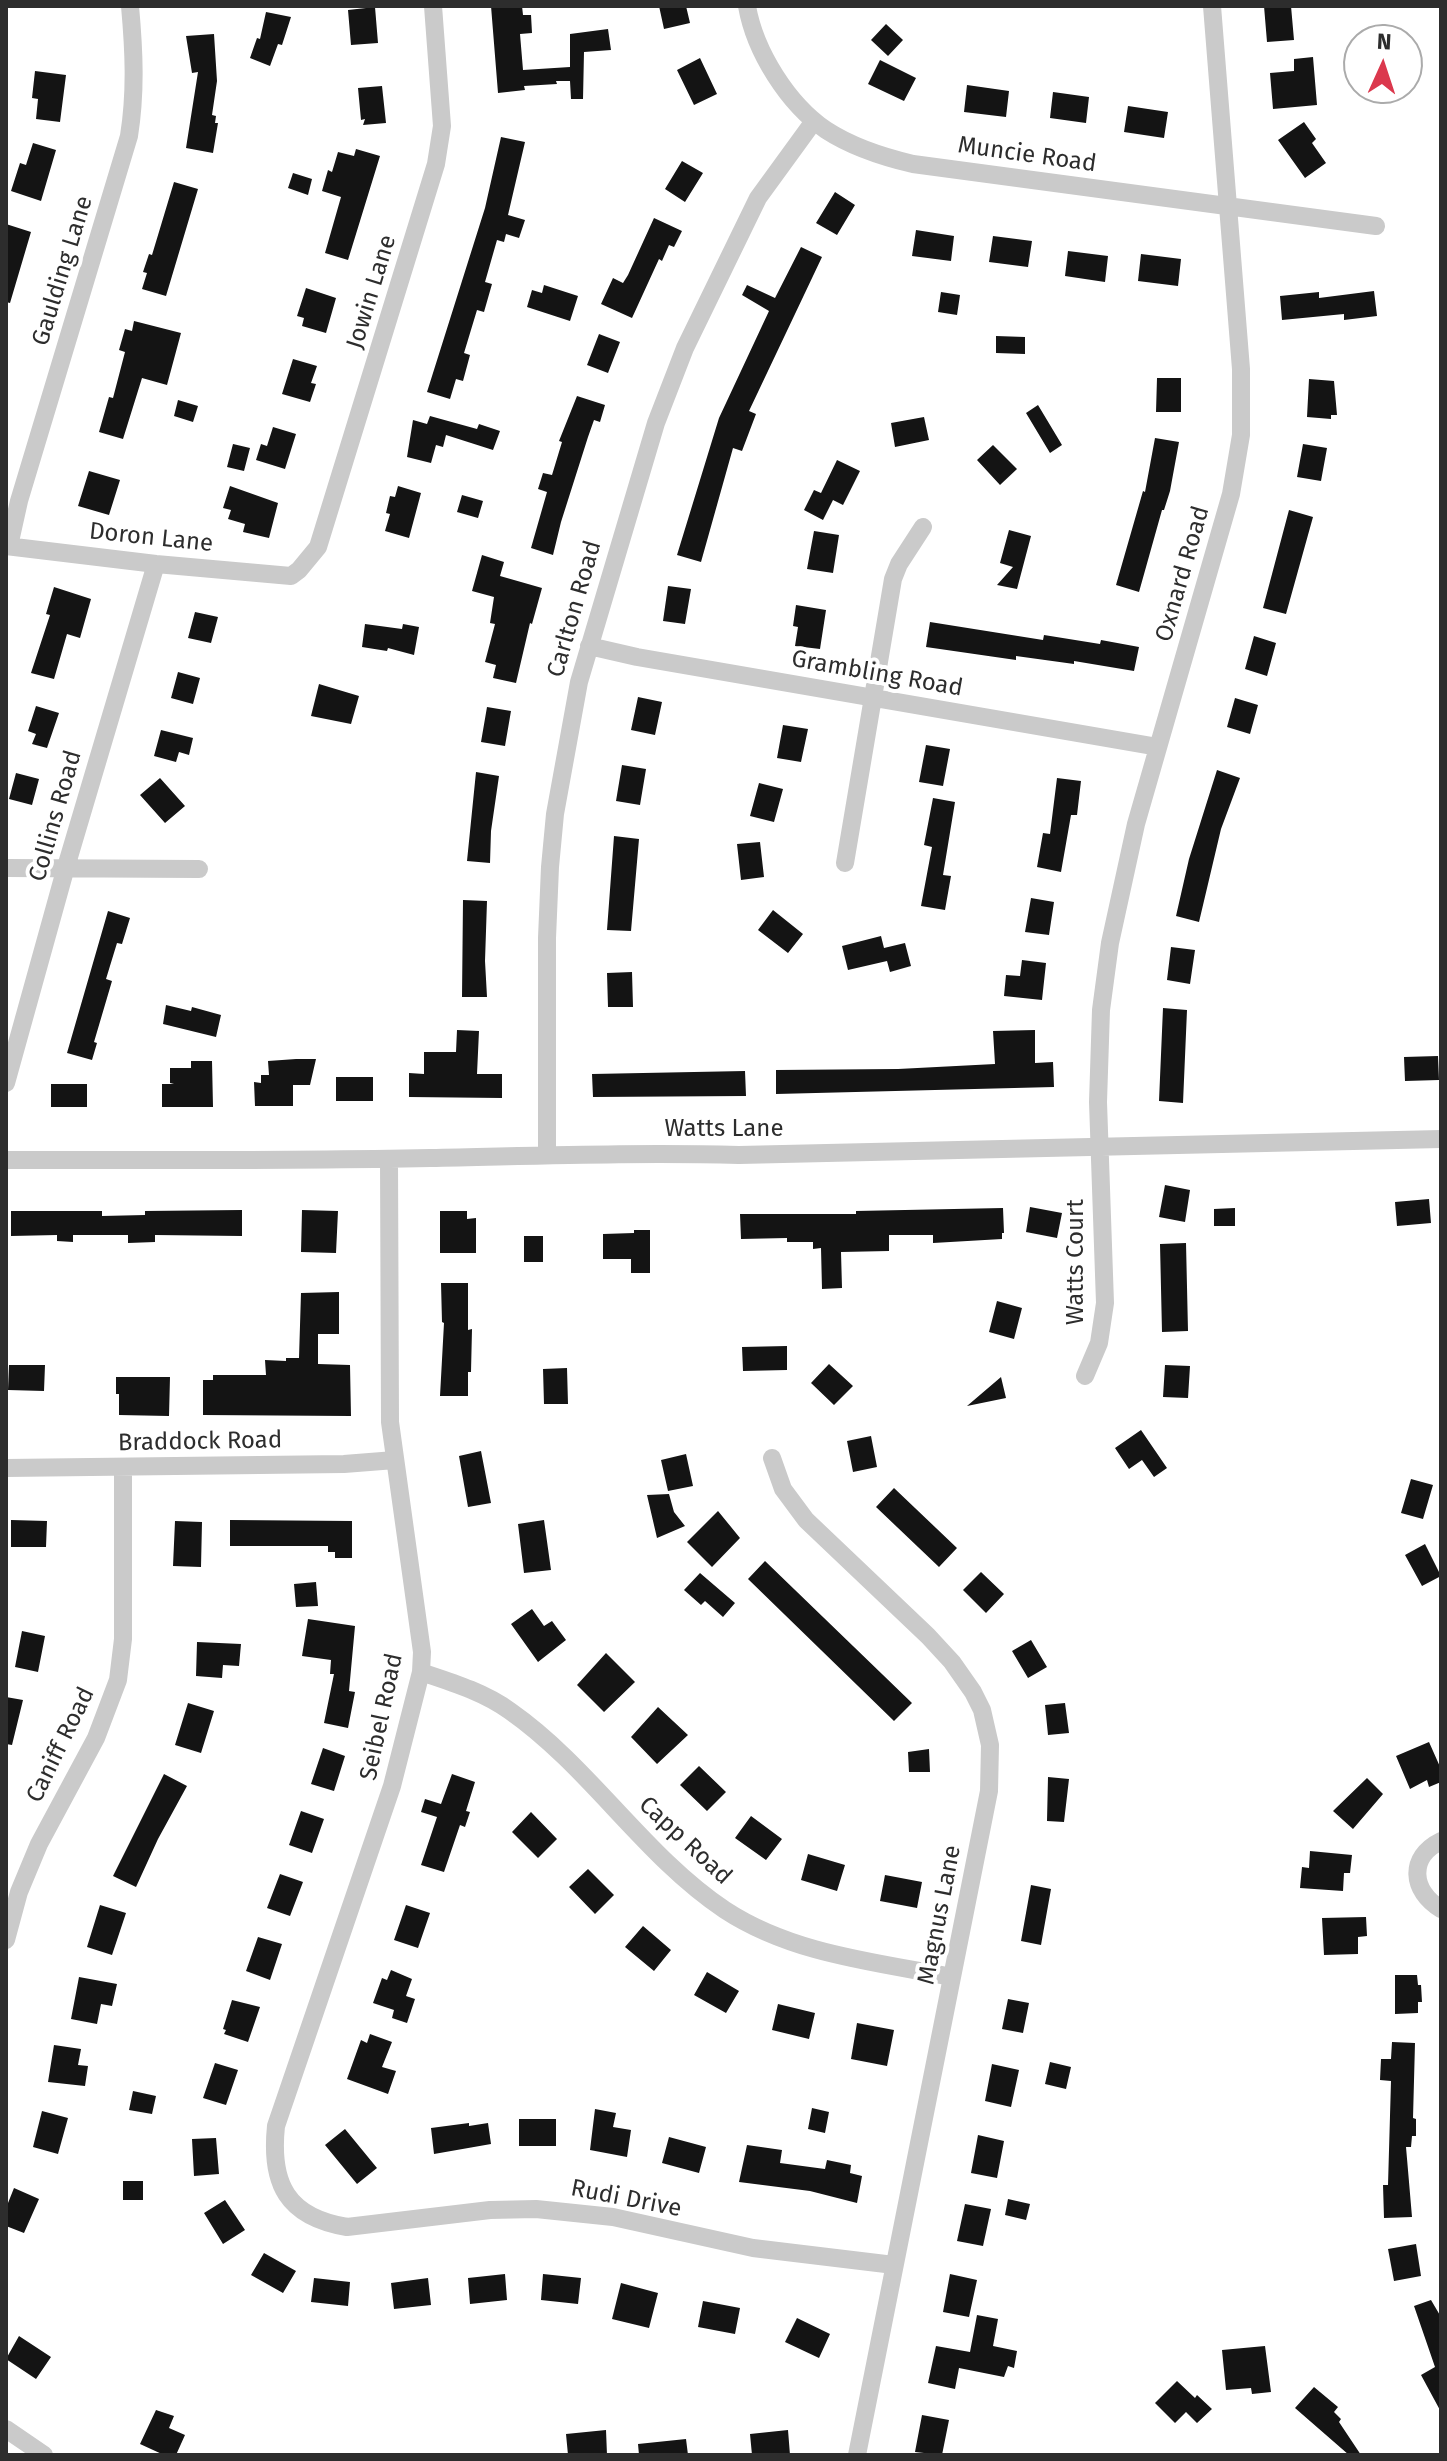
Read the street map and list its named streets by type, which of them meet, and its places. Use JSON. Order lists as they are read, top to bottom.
{
  "streets": {
    "street": [
      "Muncie Road",
      "Gaulding Lane",
      "Jowin Lane",
      "Doron Lane",
      "Oxnard Road",
      "Carlton Road",
      "Grambling Road",
      "Collins Road",
      "Watts Lane",
      "Watts Court",
      "Braddock Road",
      "Seibel Road",
      "Caniff Road",
      "Capp Road",
      "Magnus Lane",
      "Rudi Drive"
    ]
  },
  "crossings": [
    ["Muncie Road", "Oxnard Road"],
    ["Muncie Road", "Carlton Road"],
    ["Gaulding Lane", "Doron Lane"],
    ["Jowin Lane", "Doron Lane"],
    ["Doron Lane", "Collins Road"],
    ["Oxnard Road", "Grambling Road"],
    ["Oxnard Road", "Watts Lane"],
    ["Oxnard Road", "Watts Court"],
    ["Carlton Road", "Grambling Road"],
    ["Carlton Road", "Watts Lane"],
    ["Watts Lane", "Watts Court"],
    ["Watts Lane", "Seibel Road"],
    ["Braddock Road", "Seibel Road"],
    ["Braddock Road", "Caniff Road"],
    ["Seibel Road", "Capp Road"],
    ["Seibel Road", "Rudi Drive"],
    ["Capp Road", "Magnus Lane"],
    ["Magnus Lane", "Rudi Drive"]
  ],
  "north": "top"
}
